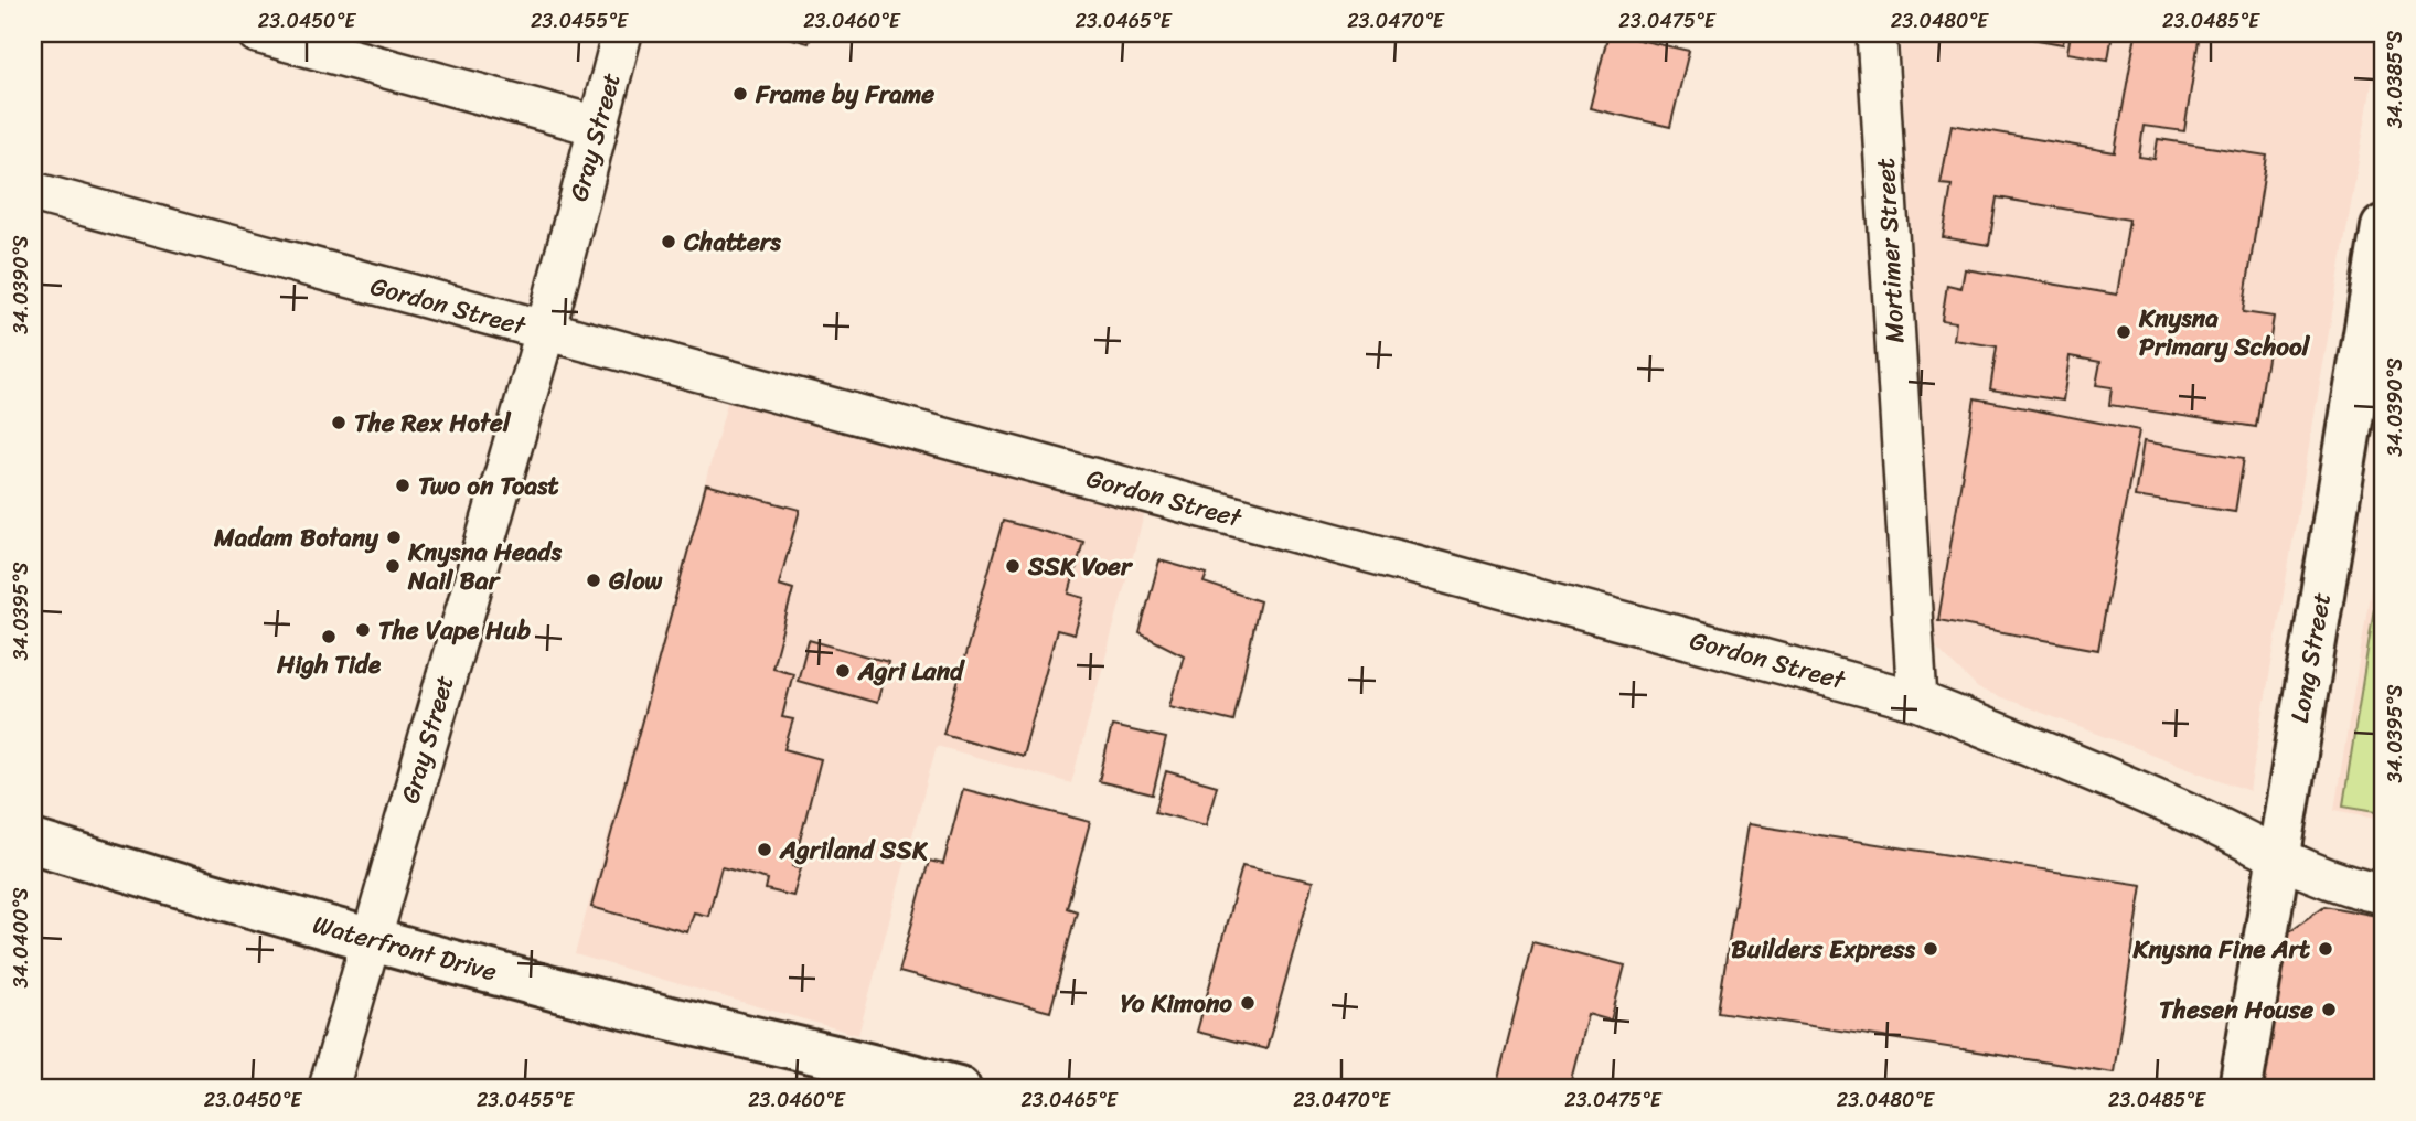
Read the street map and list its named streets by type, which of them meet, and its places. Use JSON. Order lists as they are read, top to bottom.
{
  "streets": {
    "street": [
      "Gray Street",
      "Mortimer Street",
      "Gordon Street",
      "Long Street",
      "Waterfront Drive"
    ]
  },
  "crossings": [
    ["Gray Street", "Gordon Street"],
    ["Gray Street", "Waterfront Drive"],
    ["Mortimer Street", "Gordon Street"],
    ["Gordon Street", "Long Street"]
  ],
  "places": [
    "Frame by Frame",
    "Chatters",
    "Knysna Primary School",
    "The Rex Hotel",
    "Two on Toast",
    "Madam Botany",
    "Knysna Heads Nail Bar",
    "SSK Voer",
    "Glow",
    "The Vape Hub",
    "High Tide",
    "Agri Land",
    "Agriland SSK",
    "Builders Express",
    "Knysna Fine Art",
    "Yo Kimono",
    "Thesen House"
  ],
  "coordinates": [
    "23.0450°E",
    "23.0455°E",
    "23.0460°E",
    "23.0465°E",
    "23.0470°E",
    "23.0475°E",
    "23.0480°E",
    "23.0485°E",
    "34.0385°S",
    "34.0390°S",
    "34.0395°S",
    "34.0400°S"
  ]
}
